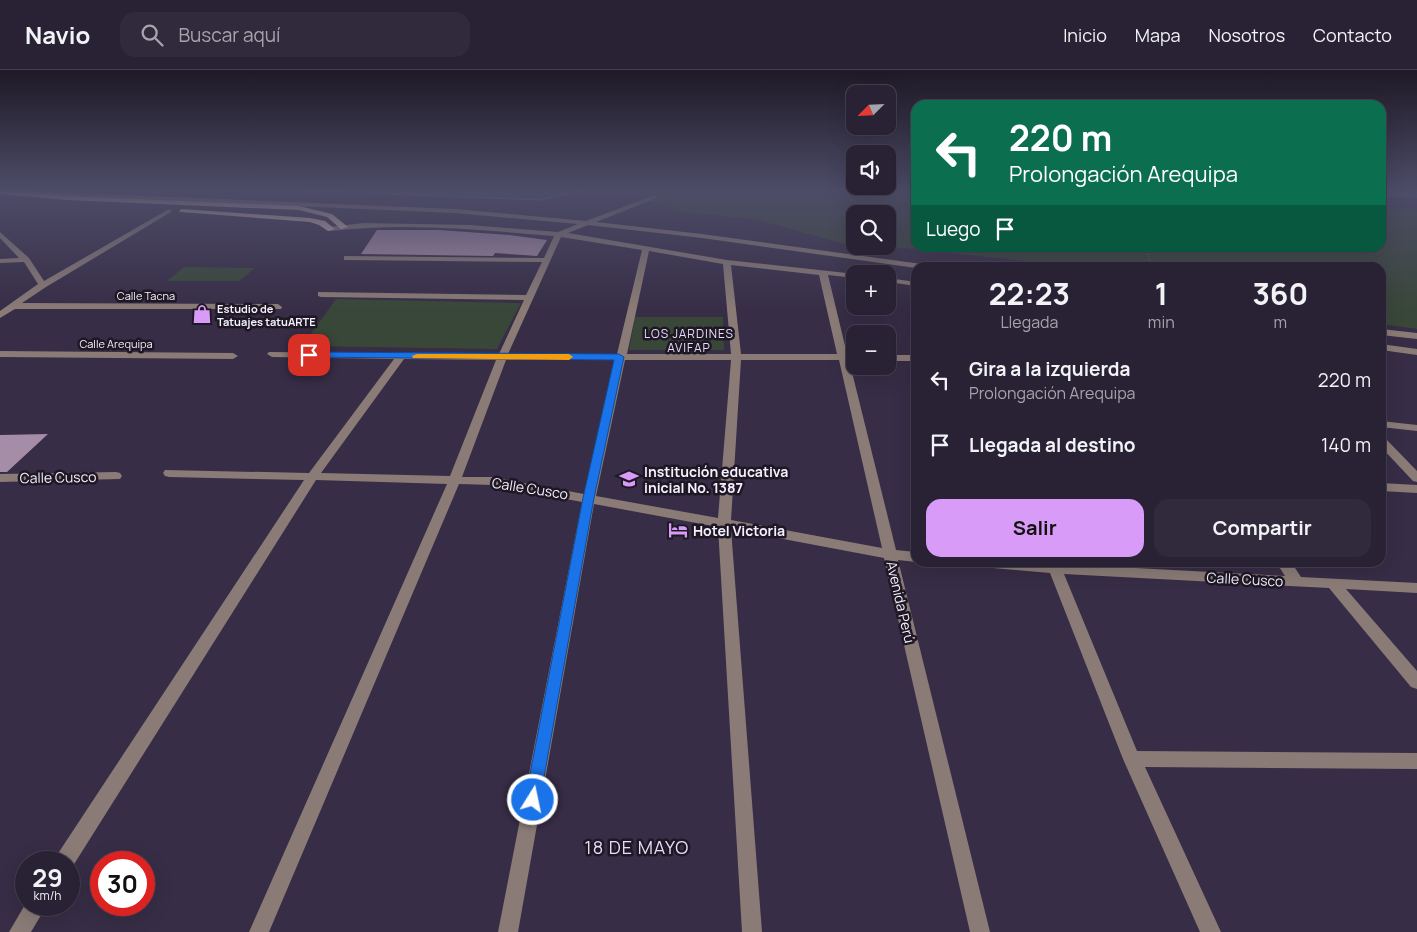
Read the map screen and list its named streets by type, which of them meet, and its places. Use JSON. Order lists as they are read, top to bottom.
{
  "streets": {
    "street": [
      "Calle Tacna",
      "Calle Arequipa",
      "Calle Cusco",
      "Avenida Perú"
    ]
  },
  "crossings": [
    ["Calle Cusco", "Avenida Perú"]
  ],
  "districts": ["LOS JARDINES AVIFAP", "18 DE MAYO"],
  "places": {
    "shop": ["Estudio de Tatuajes tatuARTE"],
    "school or university": ["Institución educativa inicial No. 1387"],
    "hotel": ["Hotel Victoria"]
  },
  "north": "bottom left",
  "page": {
    "header": "Navio",
    "search": "Buscar aquí",
    "nav": [
      "Inicio",
      "Mapa",
      "Nosotros",
      "Contacto"
    ],
    "map_buttons": ["+", "−"],
    "turn": ["220 m", "Prolongación Arequipa"],
    "then": "Luego",
    "eta": [
      "22:23",
      "Llegada",
      "1",
      "min",
      "360",
      "m"
    ],
    "list": [
      {
        "name": "Gira a la izquierda",
        "note": "Prolongación Arequipa",
        "value": "220 m"
      },
      {
        "name": "Llegada al destino",
        "value": "140 m"
      }
    ],
    "buttons": ["Salir", "Compartir"],
    "speed": "29 km/h",
    "limit": "30"
  }
}
